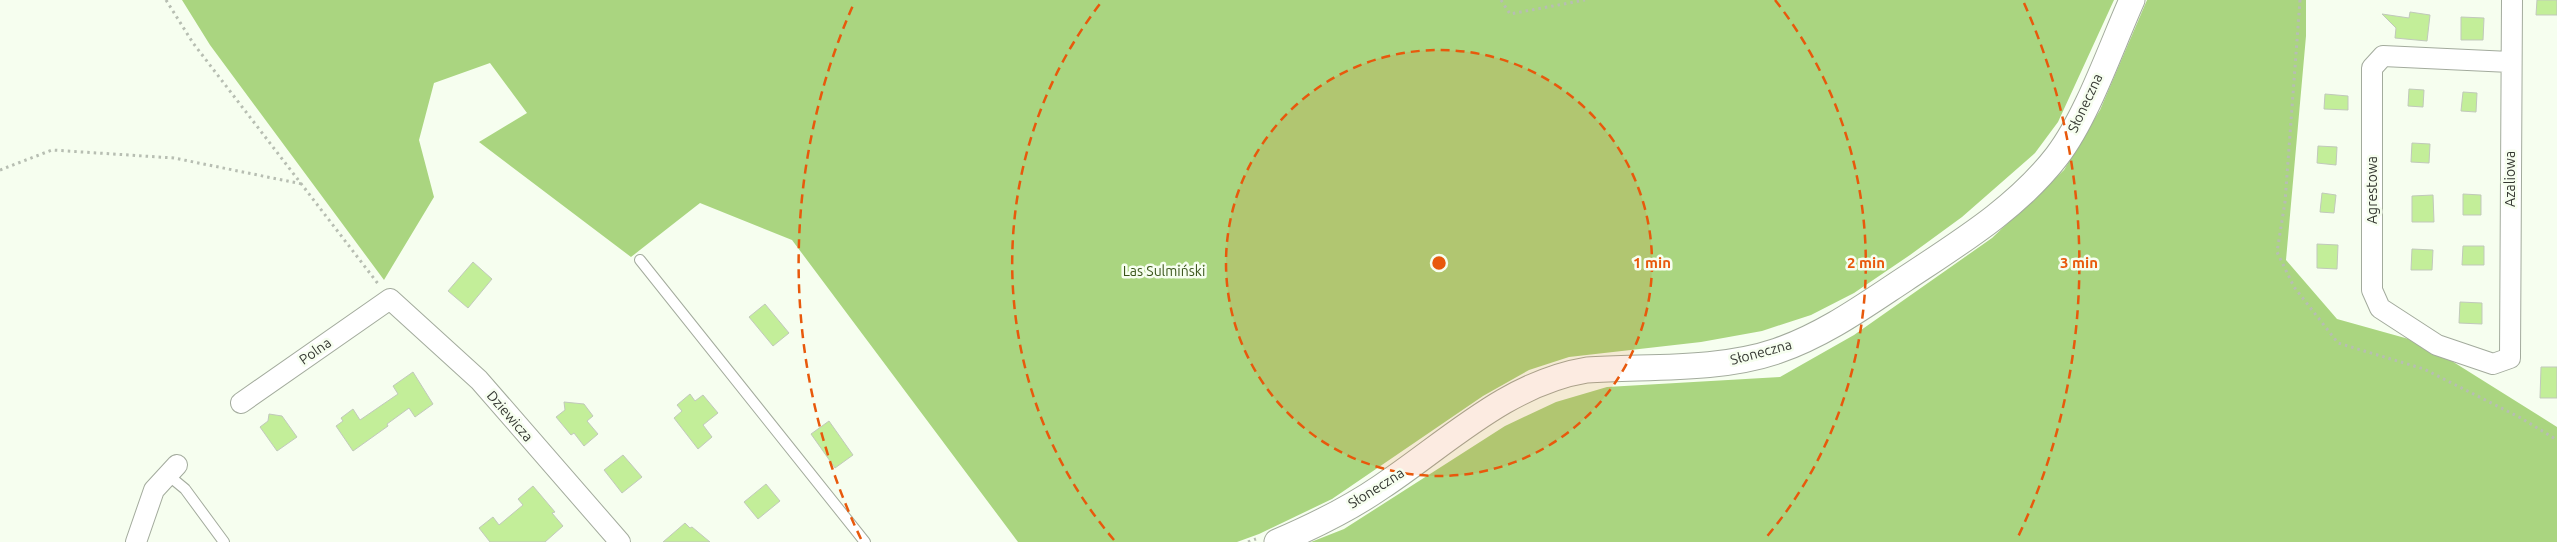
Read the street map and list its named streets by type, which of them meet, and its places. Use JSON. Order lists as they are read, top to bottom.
{
  "streets": {
    "street": [
      "Słoneczna",
      "Azaliowa",
      "Agrestowa",
      "Polna",
      "Dziewicza"
    ]
  },
  "crossings": [
    ["Azaliowa", "Agrestowa"],
    ["Polna", "Dziewicza"]
  ],
  "parks": ["Las Sulmiński"],
  "rings": ["1 min", "2 min", "3 min"]
}
